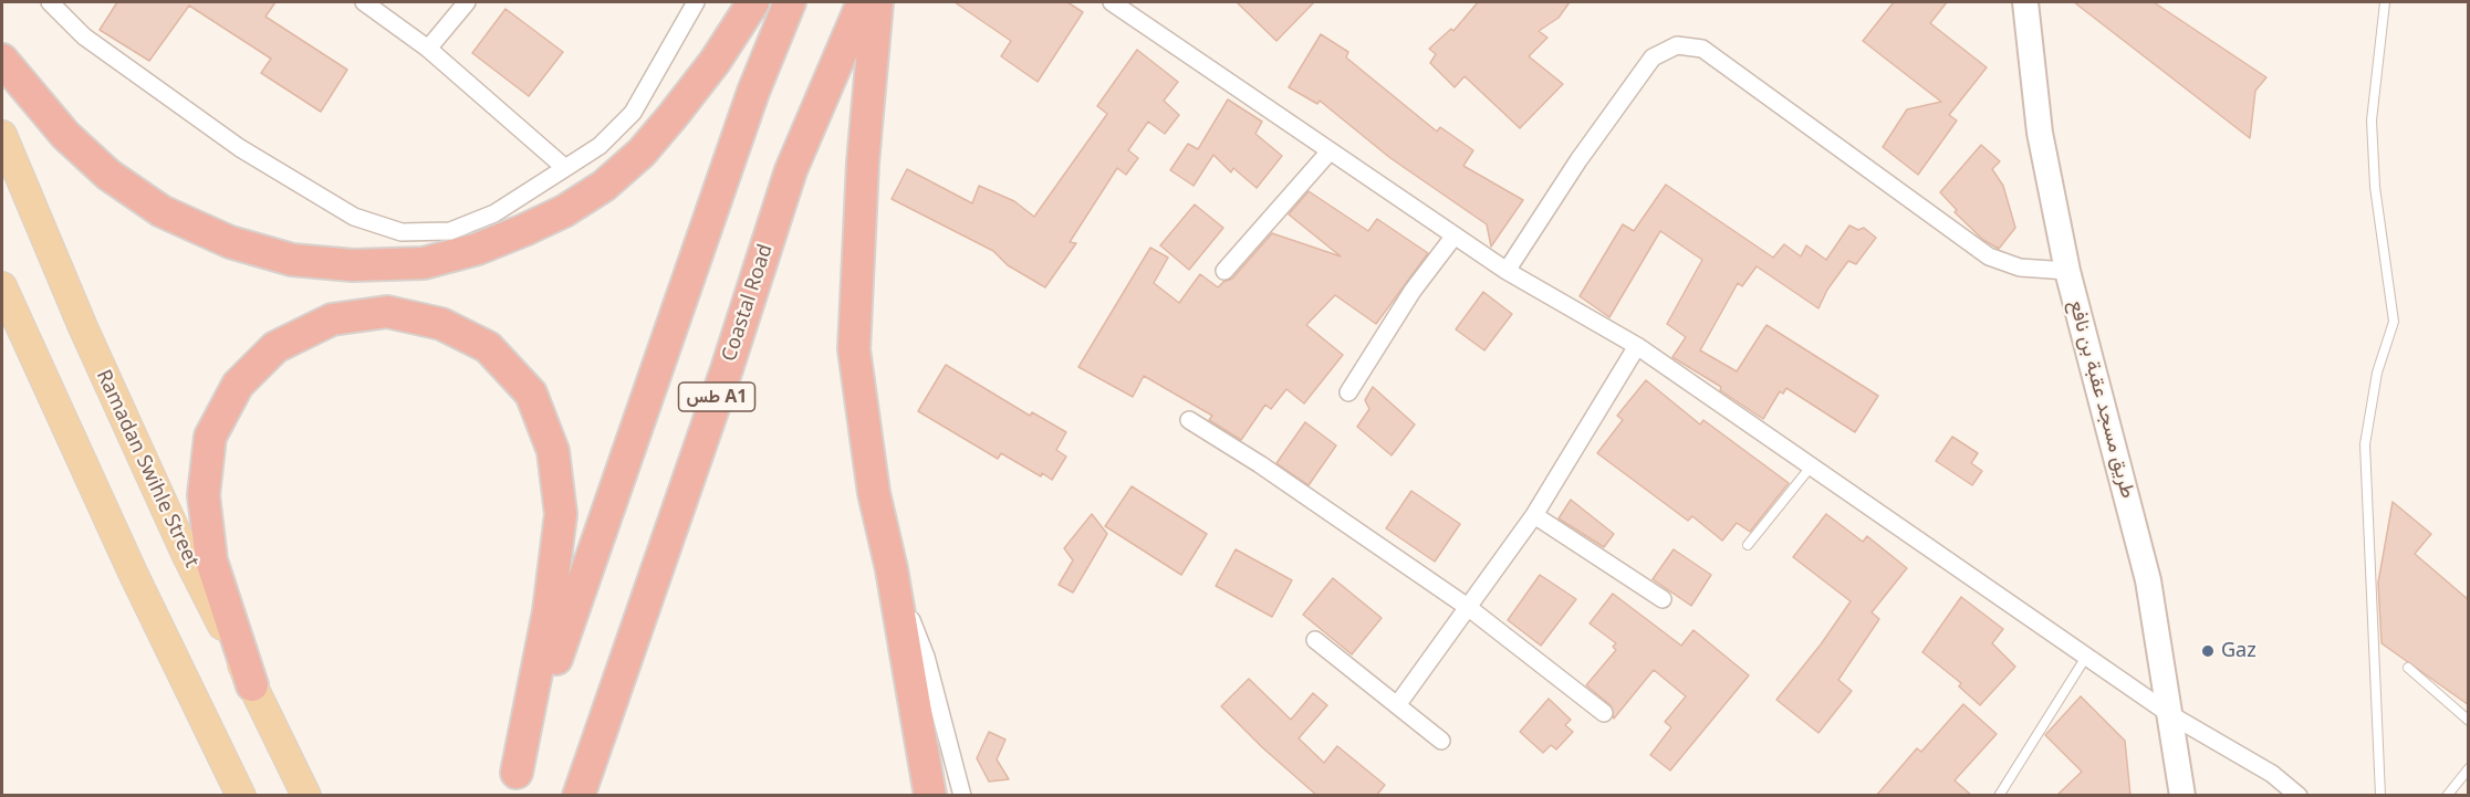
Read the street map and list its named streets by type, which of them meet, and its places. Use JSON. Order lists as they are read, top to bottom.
{
  "streets": {
    "highway": ["Coastal Road", "طس A1"],
    "main road": ["Ramadan Swihle Street"],
    "street": ["طريق مسجد عقبة بن نافع"]
  },
  "places": ["Gaz"]
}
